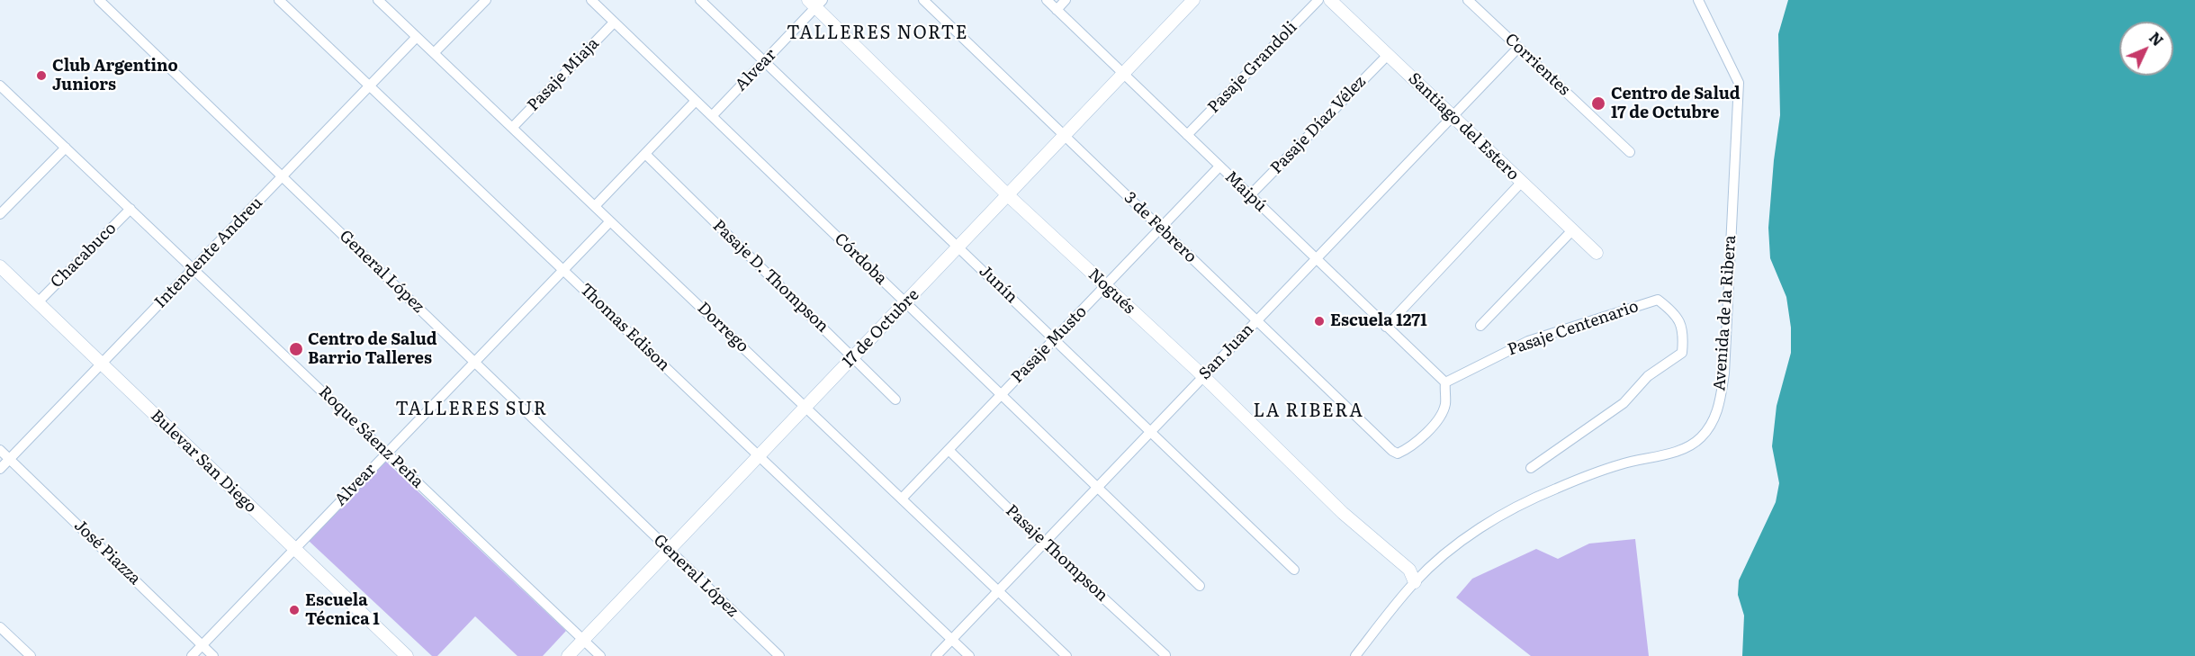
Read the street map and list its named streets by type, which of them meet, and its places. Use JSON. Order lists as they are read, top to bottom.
{
  "streets": {
    "street": [
      "Corrientes",
      "Pasaje Grandoli",
      "Alvear",
      "Pasaje Miaja",
      "Pasaje Díaz Vélez",
      "Santiago del Estero",
      "Maipú",
      "3 de Febrero",
      "Intendente Andreu",
      "Chacabuco",
      "Córdoba",
      "General López",
      "Pasaje D. Thompson",
      "Junín",
      "Nogués",
      "Avenida de la Ribera",
      "Thomas Edison",
      "Dorrego",
      "17 de Octubre",
      "Pasaje Centenario",
      "Pasaje Musto",
      "San Juan",
      "Roque Sáenz Peña",
      "Bulevar San Diego",
      "José Piazza",
      "Pasaje Thompson"
    ]
  },
  "crossings": [
    ["Corrientes", "San Juan"],
    ["Pasaje Grandoli", "Maipú"],
    ["Alvear", "Córdoba"],
    ["Alvear", "General López"],
    ["Alvear", "Junín"],
    ["Alvear", "Nogués"],
    ["Alvear", "Thomas Edison"],
    ["Alvear", "Dorrego"],
    ["Alvear", "Roque Sáenz Peña"],
    ["Alvear", "Bulevar San Diego"],
    ["Alvear", "José Piazza"],
    ["Pasaje Miaja", "Córdoba"],
    ["Pasaje Miaja", "Dorrego"],
    ["Pasaje Díaz Vélez", "Santiago del Estero"],
    ["Pasaje Díaz Vélez", "Maipú"],
    ["Santiago del Estero", "San Juan"],
    ["Maipú", "3 de Febrero"],
    ["Maipú", "17 de Octubre"],
    ["Maipú", "Pasaje Centenario"],
    ["Maipú", "Pasaje Musto"],
    ["Maipú", "San Juan"],
    ["3 de Febrero", "17 de Octubre"],
    ["3 de Febrero", "Pasaje Centenario"],
    ["3 de Febrero", "Pasaje Musto"],
    ["3 de Febrero", "San Juan"],
    ["Intendente Andreu", "General López"],
    ["Intendente Andreu", "Thomas Edison"],
    ["Intendente Andreu", "Dorrego"],
    ["Intendente Andreu", "Roque Sáenz Peña"],
    ["Intendente Andreu", "Bulevar San Diego"],
    ["Intendente Andreu", "José Piazza"],
    ["Chacabuco", "Roque Sáenz Peña"],
    ["Chacabuco", "Bulevar San Diego"],
    ["Córdoba", "17 de Octubre"],
    ["Córdoba", "Pasaje Musto"],
    ["Córdoba", "San Juan"],
    ["General López", "17 de Octubre"],
    ["Pasaje D. Thompson", "17 de Octubre"],
    ["Junín", "17 de Octubre"],
    ["Junín", "Pasaje Musto"],
    ["Junín", "San Juan"],
    ["Nogués", "Avenida de la Ribera"],
    ["Nogués", "17 de Octubre"],
    ["Nogués", "Pasaje Musto"],
    ["Nogués", "San Juan"],
    ["Thomas Edison", "17 de Octubre"],
    ["Thomas Edison", "San Juan"],
    ["Dorrego", "17 de Octubre"],
    ["Dorrego", "Pasaje Musto"],
    ["Dorrego", "San Juan"],
    ["17 de Octubre", "Roque Sáenz Peña"],
    ["Pasaje Musto", "Pasaje Thompson"],
    ["San Juan", "Pasaje Thompson"]
  ],
  "districts": ["TALLERES NORTE", "TALLERES SUR", "LA RIBERA"],
  "places": [
    "Club Argentino Juniors",
    "Centro de Salud 17 de Octubre",
    "Escuela 1271",
    "Centro de Salud Barrio Talleres",
    "Escuela Técnica 1"
  ],
  "north": "top right"
}
